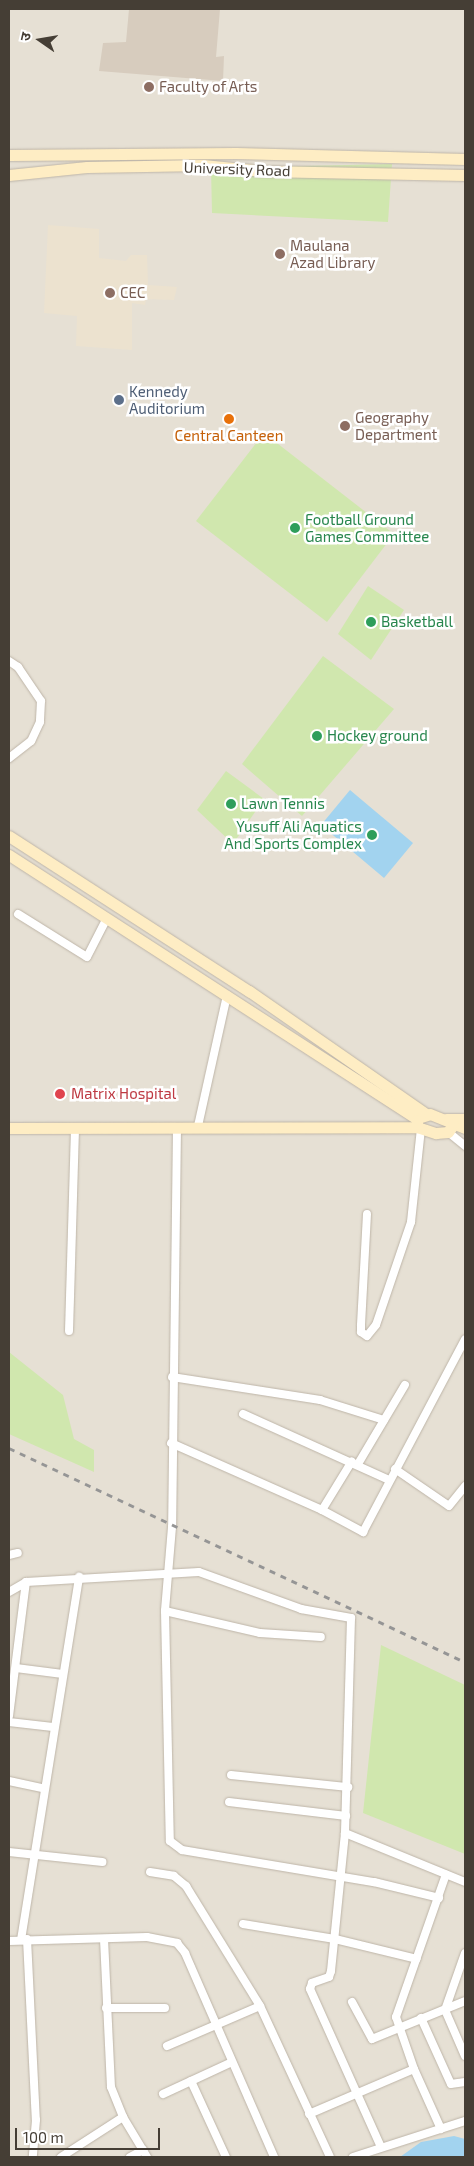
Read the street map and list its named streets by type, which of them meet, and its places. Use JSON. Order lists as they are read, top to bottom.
{
  "streets": {
    "main road": ["University Road"]
  },
  "places": [
    "Faculty of Arts",
    "Maulana Azad Library",
    "CEC",
    "Kennedy Auditorium",
    "Central Canteen",
    "Geography Department",
    "Football Ground Games Committee",
    "Basketball",
    "Hockey ground",
    "Lawn Tennis",
    "Yusuff Ali Aquatics And Sports Complex",
    "Matrix Hospital"
  ],
  "scale_bar": "100 m",
  "north": "left"
}
